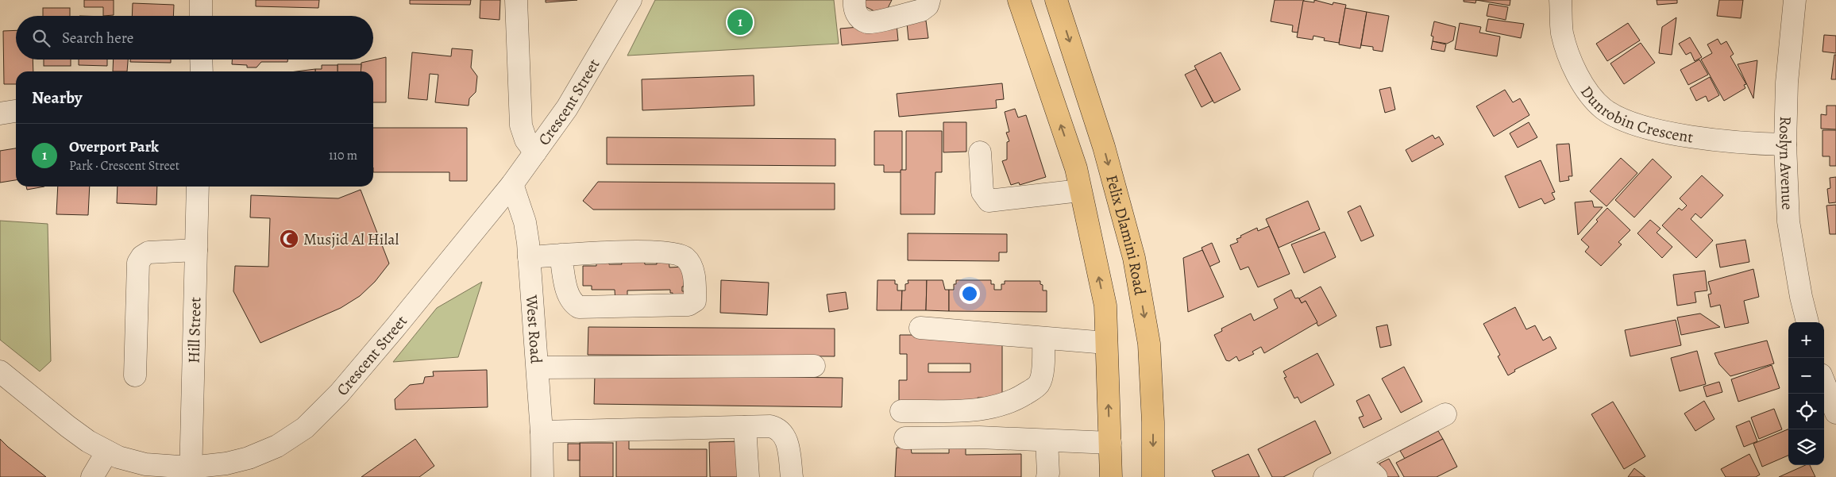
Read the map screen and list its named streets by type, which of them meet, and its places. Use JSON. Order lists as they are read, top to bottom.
{
  "streets": {
    "main road": ["Felix Dlamini Road"],
    "street": [
      "Crescent Street",
      "Dunrobin Crescent",
      "Roslyn Avenue",
      "West Road",
      "Hill Street"
    ]
  },
  "crossings": [
    ["Crescent Street", "West Road"],
    ["Crescent Street", "Hill Street"],
    ["Dunrobin Crescent", "Roslyn Avenue"]
  ],
  "places": {
    "mosque": ["Musjid Al Hilal"]
  },
  "page": {
    "pins": "1",
    "search": "Search here",
    "heading": "Nearby",
    "list": [
      {
        "mark": "1",
        "name": "Overport Park",
        "note": "Park · Crescent Street",
        "value": "110 m"
      }
    ],
    "map_buttons": ["+", "−"]
  }
}
